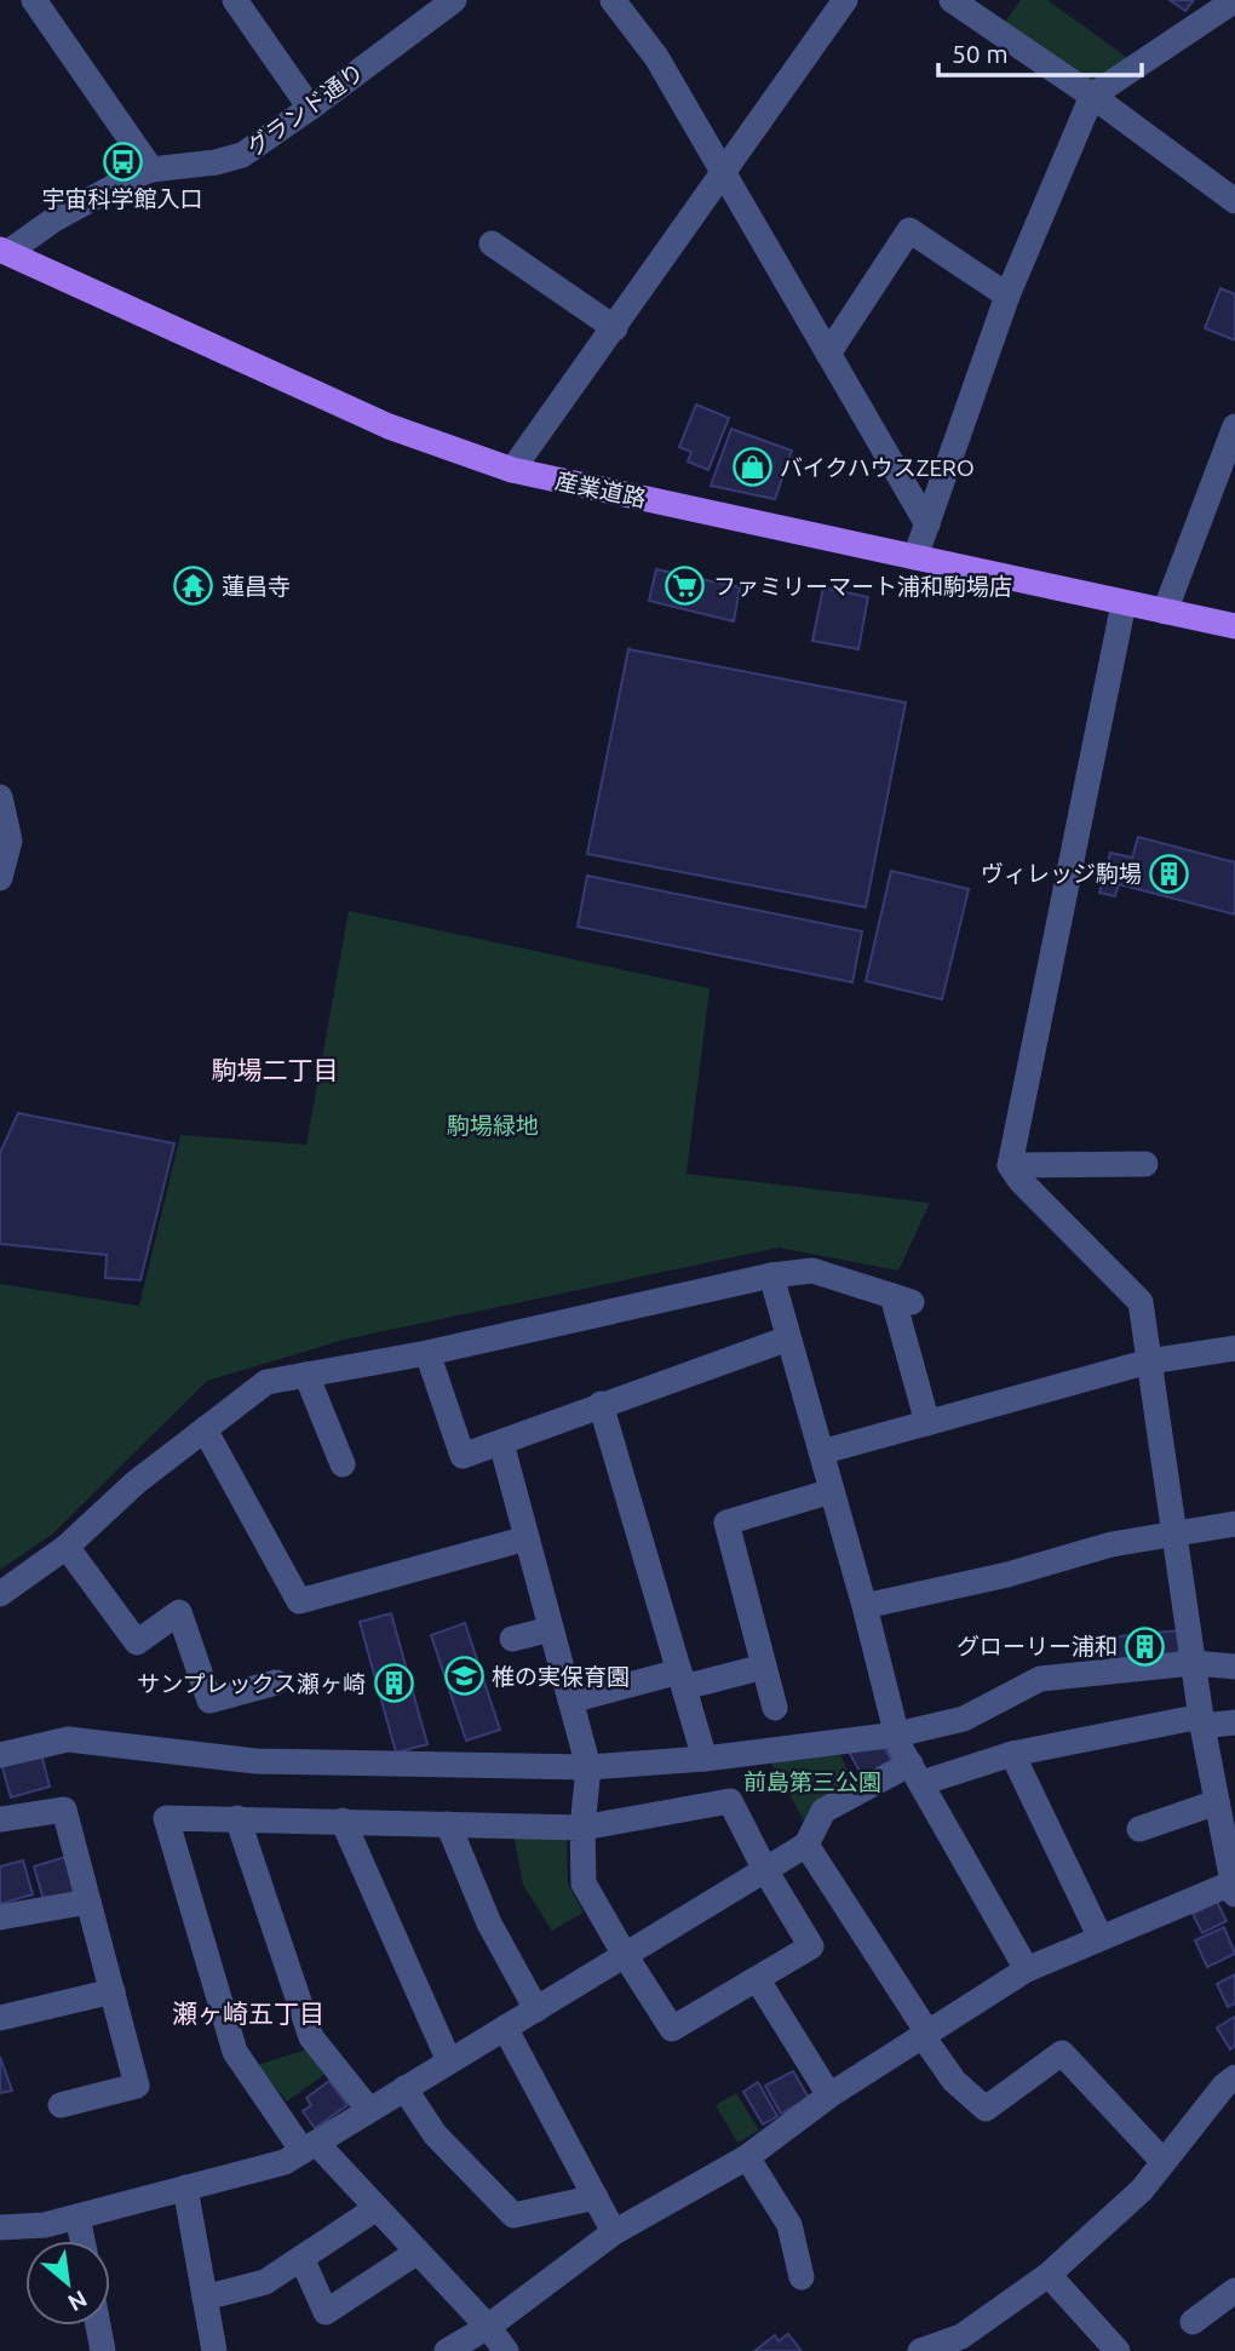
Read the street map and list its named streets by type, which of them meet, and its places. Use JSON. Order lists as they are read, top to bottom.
{
  "streets": {
    "main road": ["産業道路"],
    "street": ["グランド通り"]
  },
  "crossings": [
    ["グランド通り", "産業道路"]
  ],
  "districts": ["駒場二丁目", "瀬ヶ崎五丁目"],
  "parks": ["駒場緑地", "前島第三公園"],
  "places": {
    "bus stop": ["宇宙科学館入口"],
    "shop": ["バイクハウスZERO"],
    "temple": ["蓮昌寺"],
    "supermarket": ["ファミリーマート浦和駒場店"],
    "building": ["ヴィレッジ駒場", "グローリー浦和", "サンプレックス瀬ヶ崎"],
    "school or university": ["椎の実保育園"]
  },
  "scale_bar": "50 m",
  "north": "bottom right"
}
